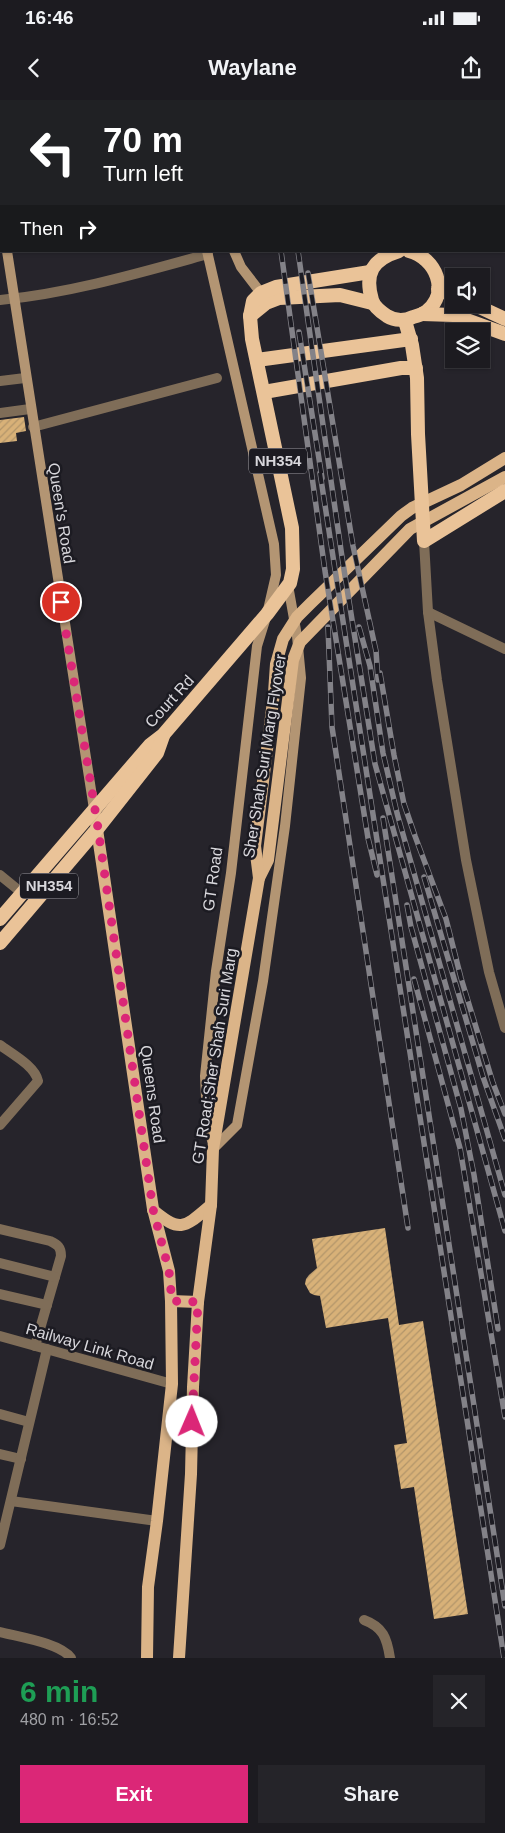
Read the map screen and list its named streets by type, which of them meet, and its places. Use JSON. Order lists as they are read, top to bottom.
{
  "streets": {
    "highway": ["NH354", "Court Rd"],
    "main road": [
      "Queen's Road",
      "Sher Shah Suri Marg Flyover",
      "GT Road",
      "GT Road;Sher Shah Suri Marg",
      "Queens Road"
    ],
    "street": ["Railway Link Road"]
  },
  "crossings": [
    ["NH354", "Queen's Road"],
    ["NH354", "Court Rd"],
    ["NH354", "GT Road"],
    ["NH354", "Queens Road"],
    ["Queen's Road", "Court Rd"],
    ["Queen's Road", "Queens Road"],
    ["Court Rd", "GT Road"],
    ["Court Rd", "Queens Road"],
    ["Sher Shah Suri Marg Flyover", "GT Road;Sher Shah Suri Marg"],
    ["GT Road", "GT Road;Sher Shah Suri Marg"],
    ["Queens Road", "Railway Link Road"]
  ],
  "page": {
    "status": "16:46",
    "header": "Waylane",
    "turn": ["70 m", "Turn left"],
    "then": "Then",
    "heading": ["6 min", "480 m · 16:52"],
    "buttons": ["Exit", "Share"]
  }
}
